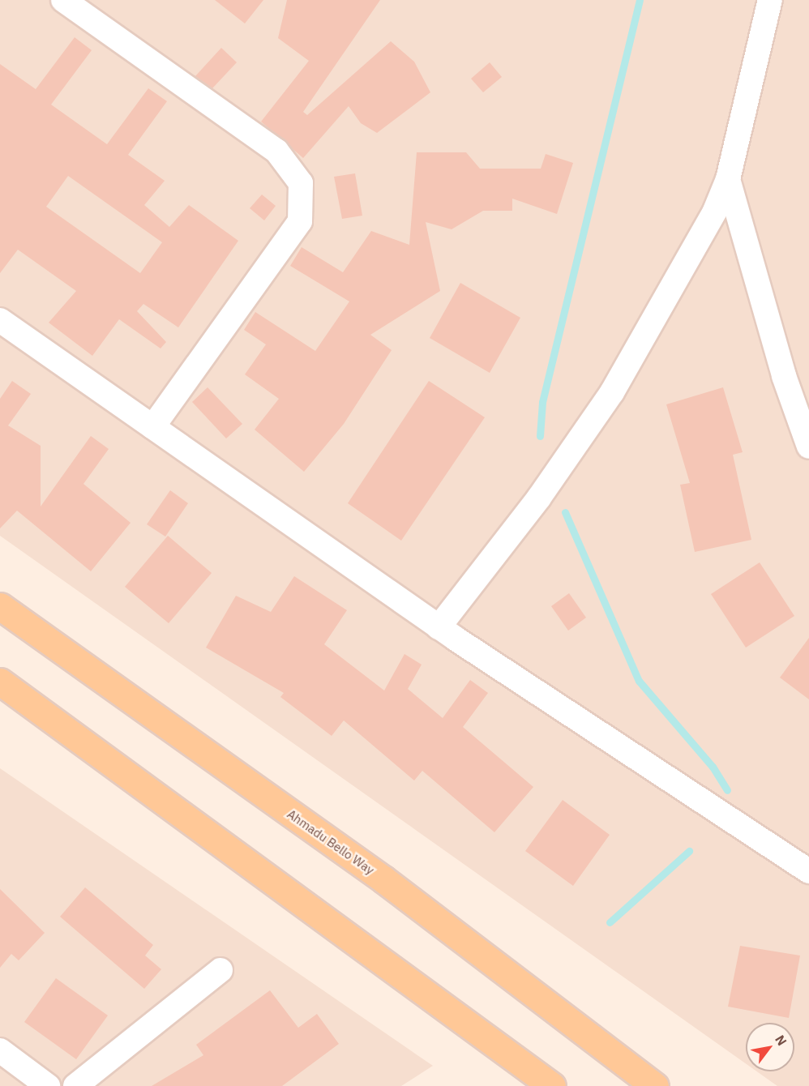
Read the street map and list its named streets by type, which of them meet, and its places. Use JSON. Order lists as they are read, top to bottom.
{
  "streets": {
    "main road": ["Ahmadu Bello Way"]
  },
  "north": "top right"
}
